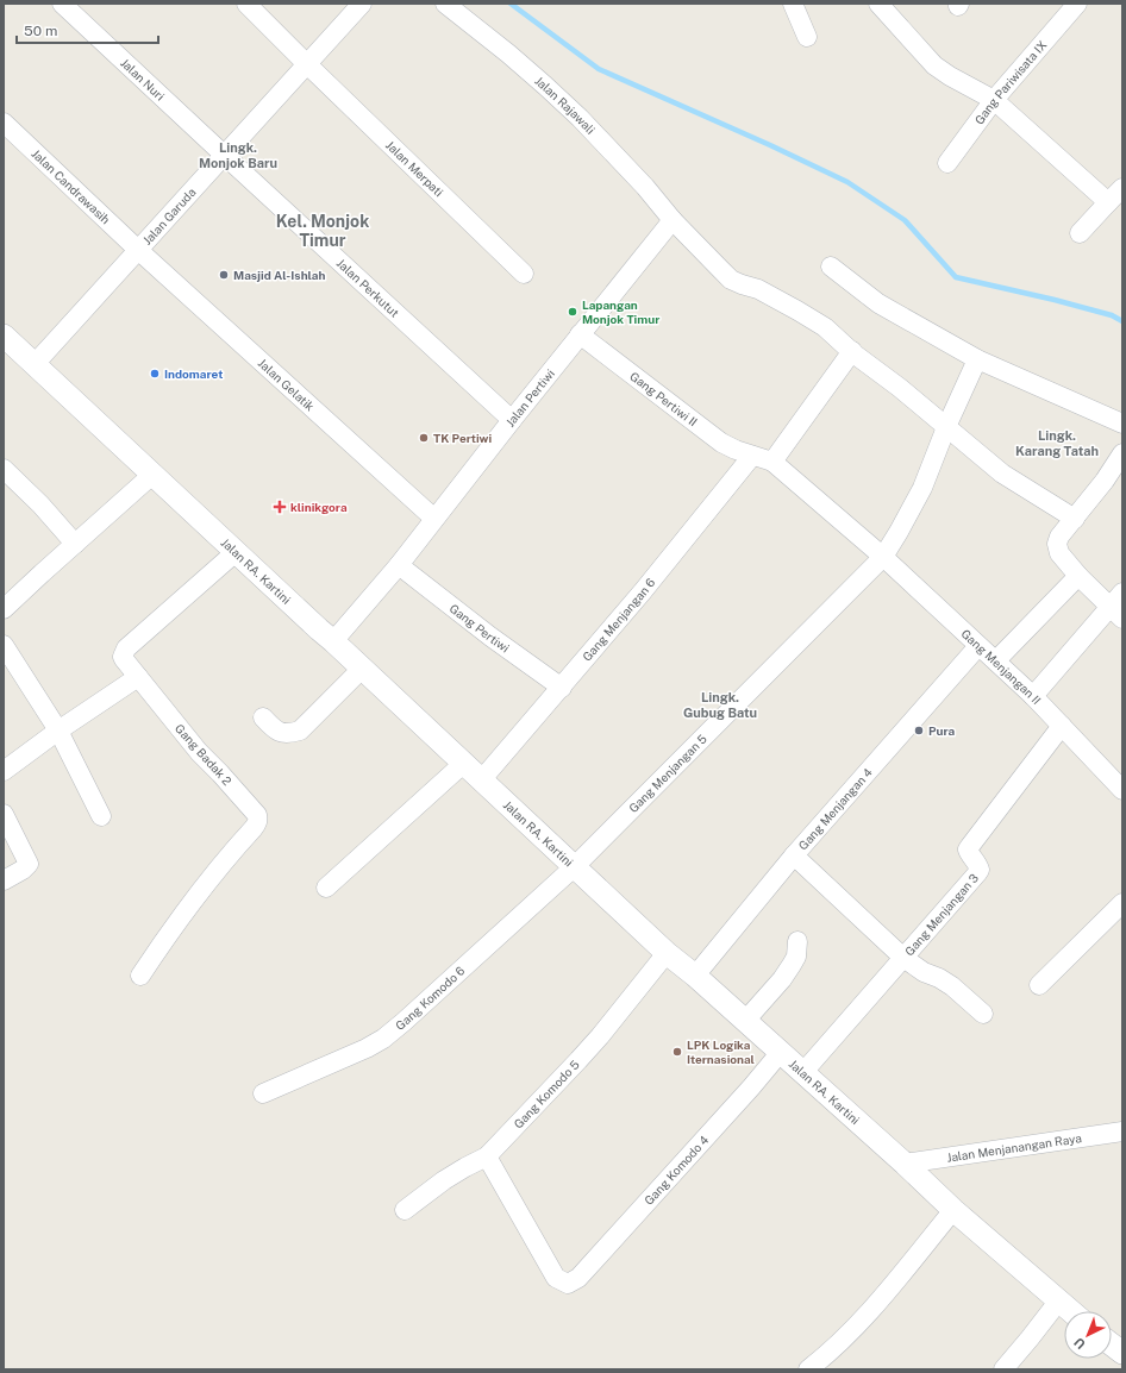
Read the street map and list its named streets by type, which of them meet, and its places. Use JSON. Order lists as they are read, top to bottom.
{
  "streets": {
    "street": [
      "Jalan Nuri",
      "Gang Pariwisata IX",
      "Jalan Rajawali",
      "Jalan Merpati",
      "Jalan Candrawasih",
      "Jalan Garuda",
      "Jalan Perkutut",
      "Jalan Gelatik",
      "Jalan Pertiwi",
      "Gang Pertiwi II",
      "Jalan RA. Kartini",
      "Gang Menjangan 6",
      "Gang Pertiwi",
      "Gang Menjangan II",
      "Gang Badak 2",
      "Gang Menjangan 5",
      "Gang Menjangan 4",
      "Gang Menjangan 3",
      "Gang Komodo 6",
      "Gang Komodo 5",
      "Jalan Menjanangan Raya",
      "Gang Komodo 4"
    ]
  },
  "crossings": [
    ["Jalan Nuri", "Jalan Garuda"],
    ["Jalan Nuri", "Jalan Perkutut"],
    ["Jalan Rajawali", "Jalan Pertiwi"],
    ["Jalan Rajawali", "Gang Menjangan 5"],
    ["Jalan Merpati", "Jalan Garuda"],
    ["Jalan Candrawasih", "Jalan Garuda"],
    ["Jalan Candrawasih", "Jalan Gelatik"],
    ["Jalan Garuda", "Jalan Perkutut"],
    ["Jalan Garuda", "Jalan Gelatik"],
    ["Jalan Garuda", "Jalan RA. Kartini"],
    ["Jalan Perkutut", "Jalan Pertiwi"],
    ["Jalan Gelatik", "Jalan Pertiwi"],
    ["Jalan Pertiwi", "Gang Pertiwi II"],
    ["Jalan Pertiwi", "Jalan RA. Kartini"],
    ["Jalan Pertiwi", "Gang Pertiwi"],
    ["Gang Pertiwi II", "Gang Menjangan 6"],
    ["Gang Pertiwi II", "Gang Menjangan II"],
    ["Jalan RA. Kartini", "Gang Menjangan 6"],
    ["Jalan RA. Kartini", "Gang Badak 2"],
    ["Jalan RA. Kartini", "Gang Menjangan 5"],
    ["Jalan RA. Kartini", "Gang Menjangan 4"],
    ["Jalan RA. Kartini", "Gang Menjangan 3"],
    ["Jalan RA. Kartini", "Gang Komodo 6"],
    ["Jalan RA. Kartini", "Gang Komodo 5"],
    ["Jalan RA. Kartini", "Jalan Menjanangan Raya"],
    ["Jalan RA. Kartini", "Gang Komodo 4"],
    ["Gang Menjangan 6", "Gang Pertiwi"],
    ["Gang Menjangan II", "Gang Menjangan 5"],
    ["Gang Menjangan II", "Gang Menjangan 4"],
    ["Gang Menjangan II", "Gang Menjangan 3"],
    ["Gang Menjangan 5", "Gang Komodo 6"],
    ["Gang Komodo 5", "Gang Komodo 4"]
  ],
  "districts": [
    "Lingk. Monjok Baru",
    "Kel. Monjok Timur",
    "Lingk. Karang Tatah",
    "Lingk. Gubug Batu"
  ],
  "places": {
    "other": [
      "Masjid Al-Ishlah",
      "Lapangan Monjok Timur",
      "Indomaret",
      "TK Pertiwi",
      "Pura",
      "LPK Logika Iternasional"
    ],
    "health": ["klinikgora"]
  },
  "scale_bar": "50 m",
  "north": "bottom left"
}
